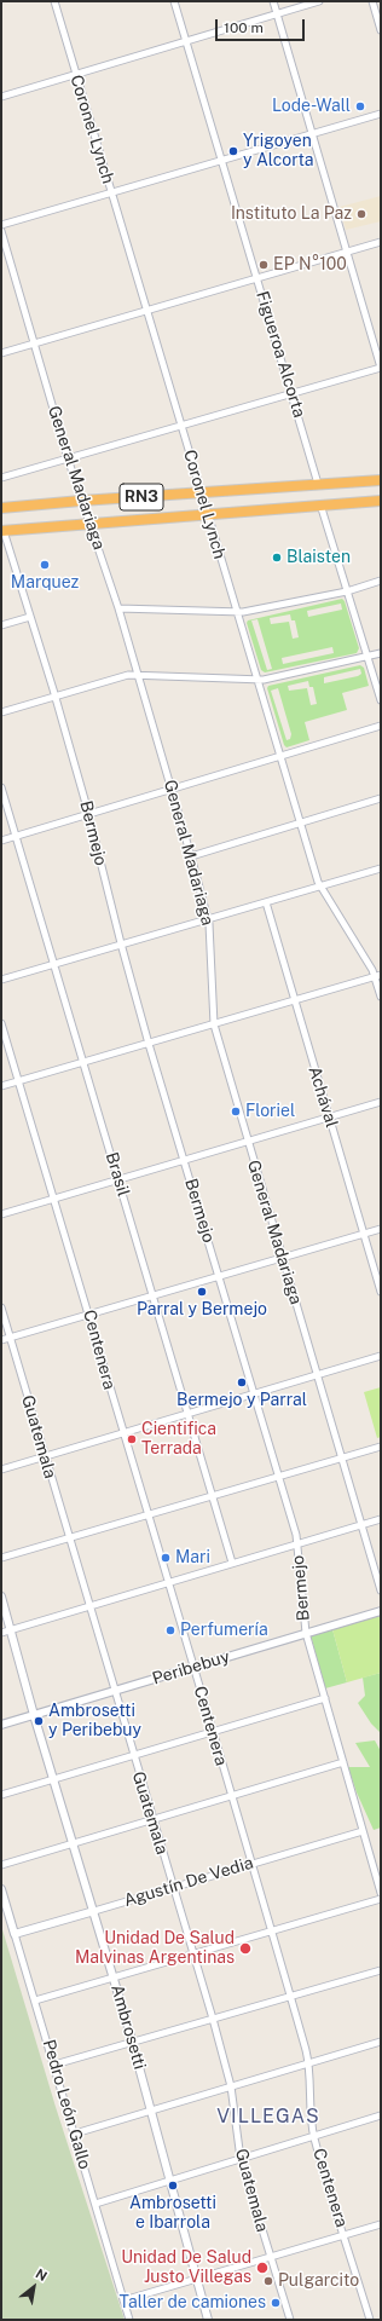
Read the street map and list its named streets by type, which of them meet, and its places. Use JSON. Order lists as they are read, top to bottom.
{
  "streets": {
    "highway": ["RN3"],
    "street": [
      "Coronel Lynch",
      "Figueroa Alcorta",
      "General Madariaga",
      "Bermejo",
      "Achával",
      "Brasil",
      "Centenera",
      "Guatemala",
      "Peribebuy",
      "Agustín De Vedia",
      "Ambrosetti",
      "Pedro León Gallo"
    ]
  },
  "crossings": [
    ["Coronel Lynch", "RN3"],
    ["Figueroa Alcorta", "RN3"],
    ["General Madariaga", "RN3"],
    ["RN3", "Bermejo"],
    ["Bermejo", "Peribebuy"],
    ["Bermejo", "Agustín De Vedia"],
    ["Centenera", "Peribebuy"],
    ["Centenera", "Agustín De Vedia"],
    ["Guatemala", "Peribebuy"],
    ["Guatemala", "Agustín De Vedia"],
    ["Peribebuy", "Ambrosetti"],
    ["Agustín De Vedia", "Ambrosetti"],
    ["Agustín De Vedia", "Pedro León Gallo"]
  ],
  "districts": ["VILLEGAS"],
  "places": [
    "Lode-Wall",
    "Yrigoyen y Alcorta",
    "Instituto La Paz",
    "EP N°100",
    "Blaisten",
    "Marquez",
    "Floriel",
    "Parral y Bermejo",
    "Bermejo y Parral",
    "Cientifica Terrada",
    "Mari",
    "Perfumería",
    "Ambrosetti y Peribebuy",
    "Unidad De Salud Malvinas Argentinas",
    "Ambrosetti e Ibarrola",
    "Unidad De Salud Justo Villegas",
    "Pulgarcito",
    "Taller de camiones"
  ],
  "scale_bar": "100 m",
  "north": "top right"
}
